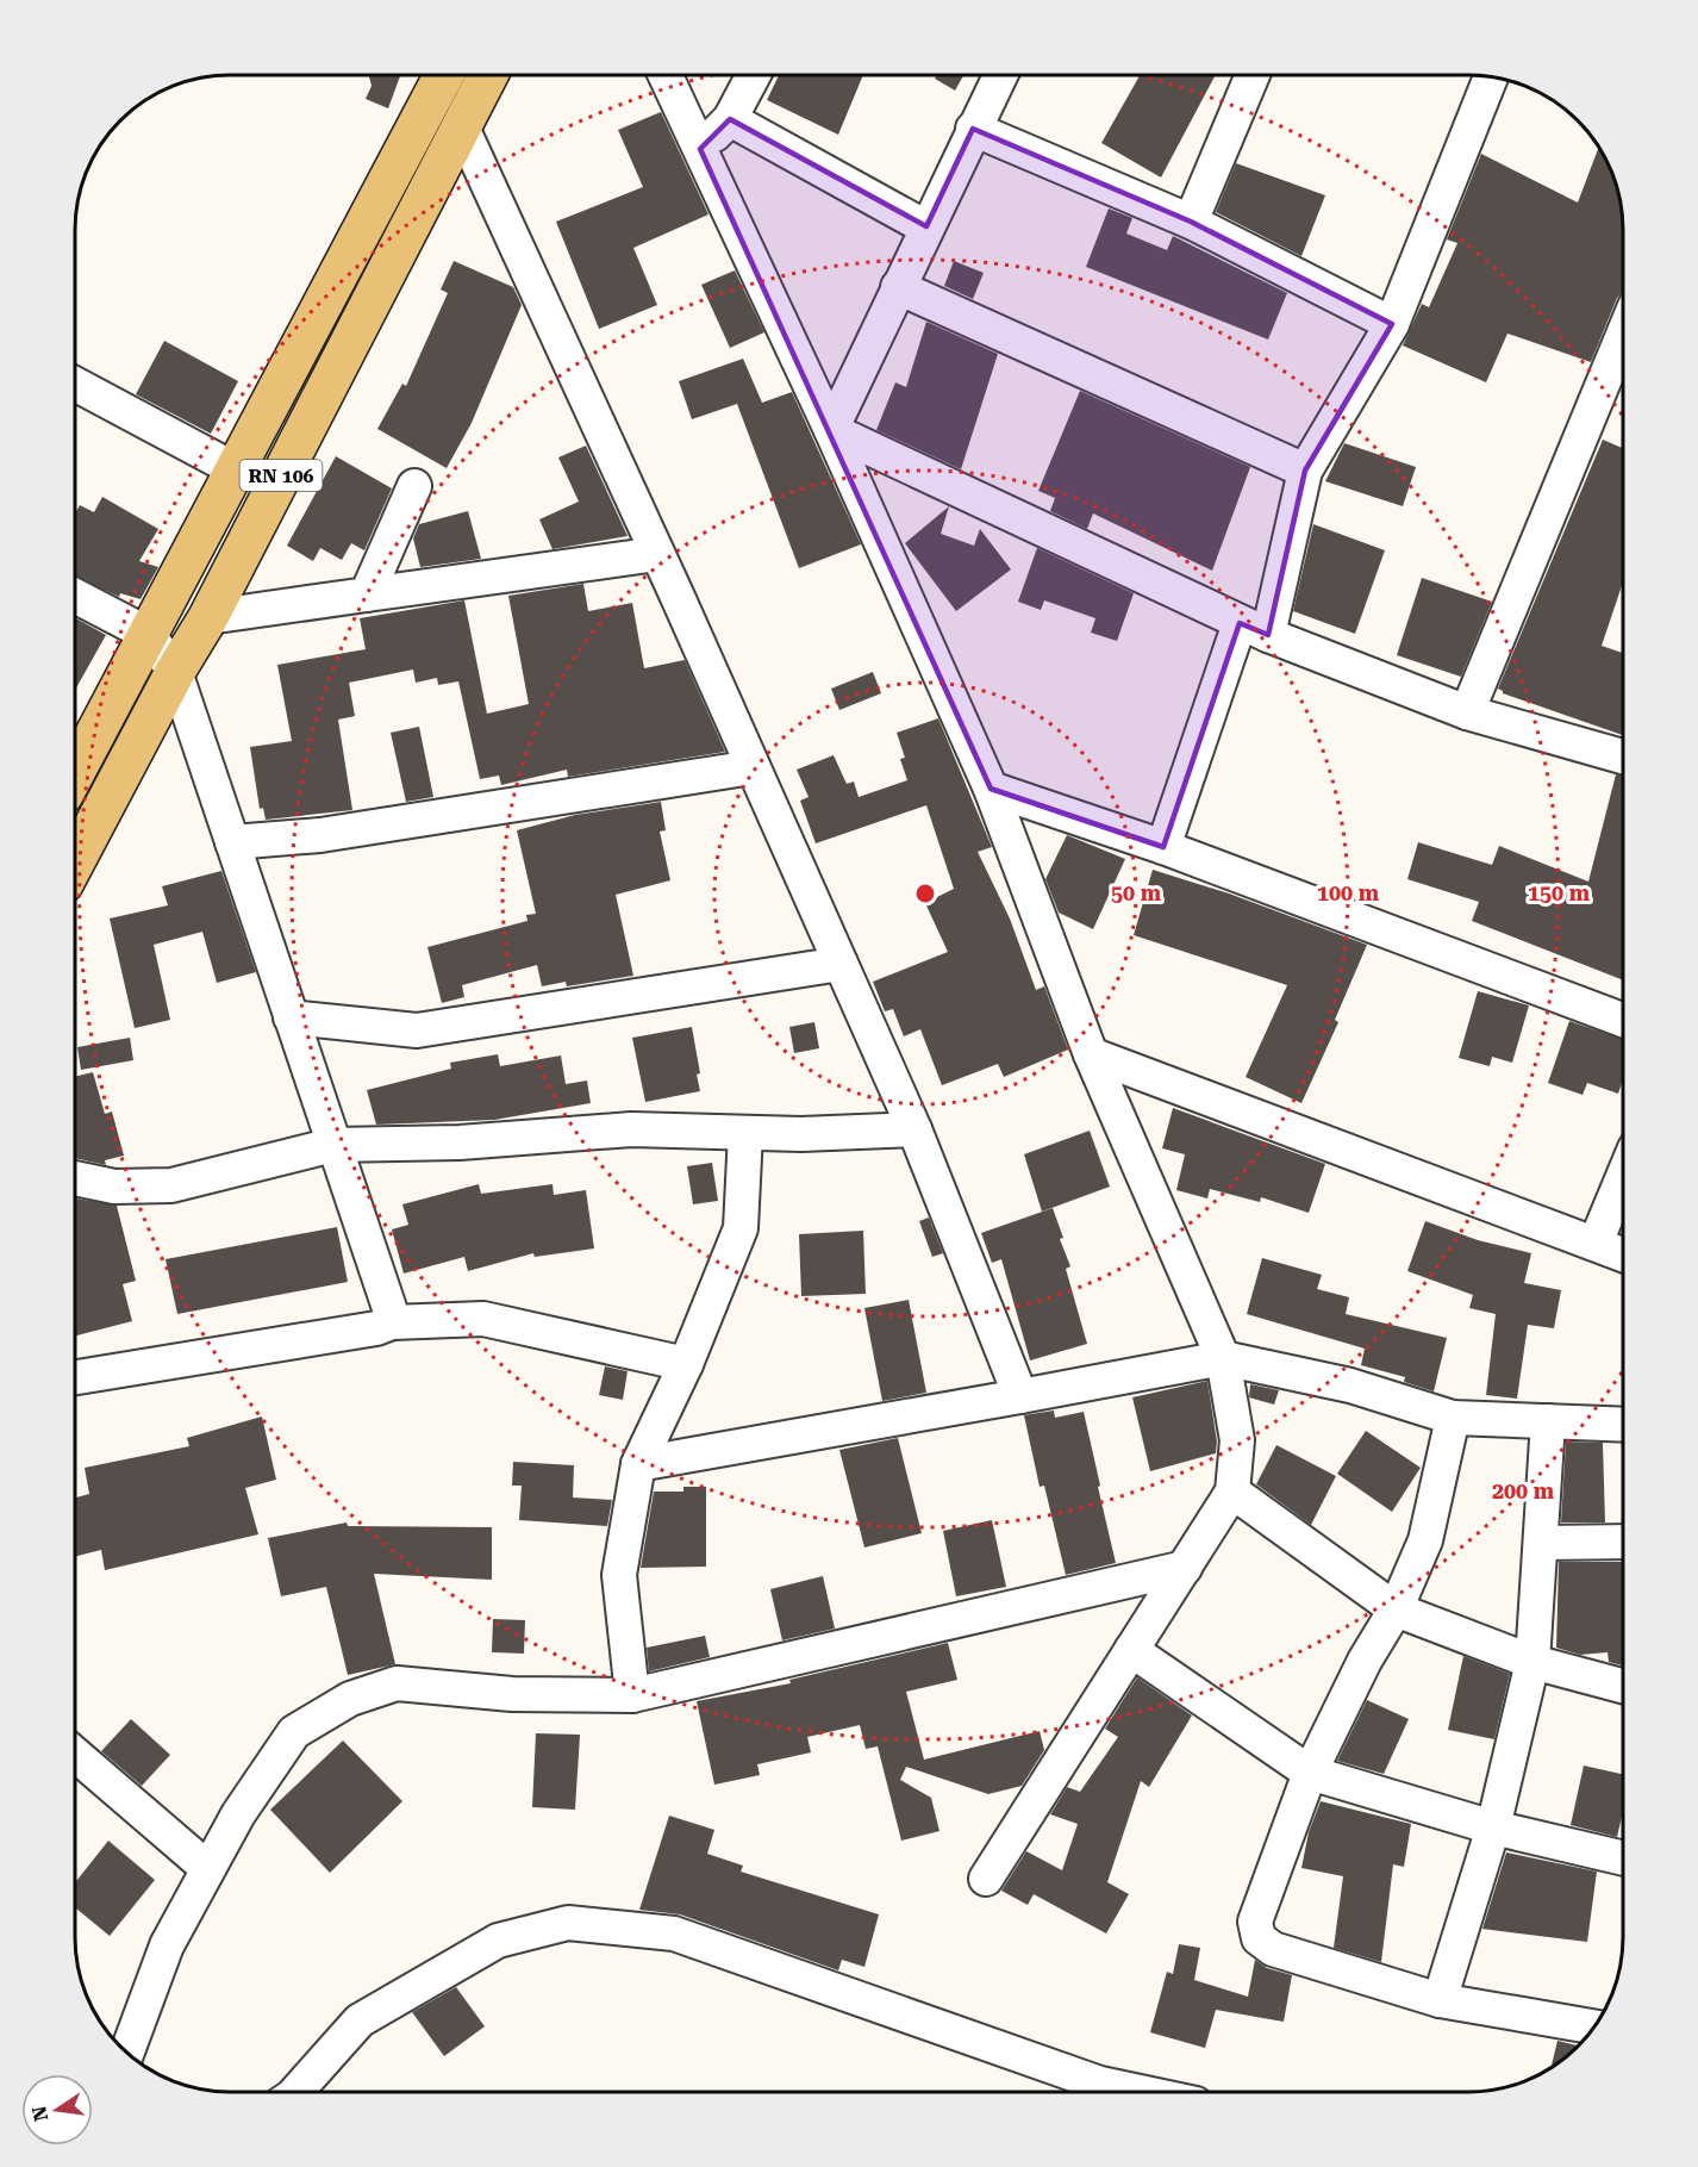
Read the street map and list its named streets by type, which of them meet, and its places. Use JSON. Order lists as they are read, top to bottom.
{
  "streets": {
    "main road": ["RN 106"]
  },
  "north": "left",
  "rings": [
    "50 m",
    "100 m",
    "150 m",
    "200 m"
  ]
}
